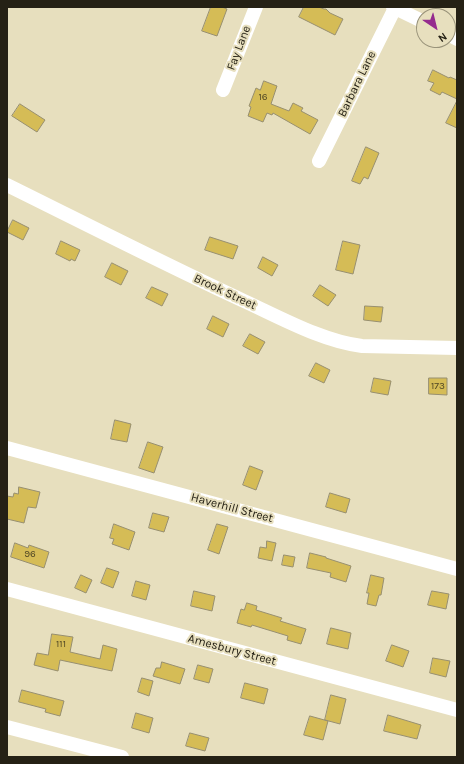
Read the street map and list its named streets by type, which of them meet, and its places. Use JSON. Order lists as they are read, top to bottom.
{
  "streets": {
    "street": [
      "Fay Lane",
      "Barbara Lane",
      "Brook Street",
      "Haverhill Street",
      "Amesbury Street"
    ]
  },
  "house_numbers": [
    "16",
    "173",
    "96",
    "111"
  ],
  "north": "bottom right"
}
